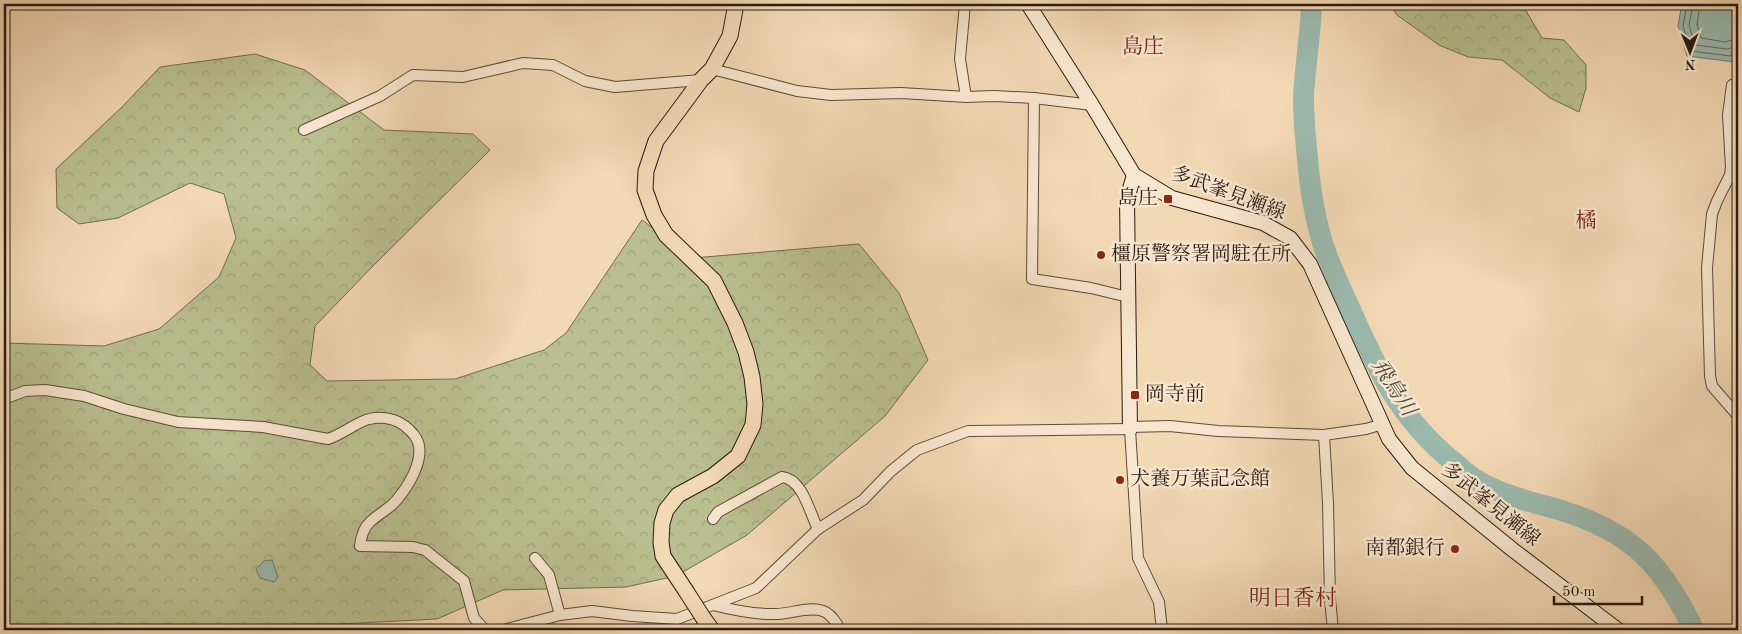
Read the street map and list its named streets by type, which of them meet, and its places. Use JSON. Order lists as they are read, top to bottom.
{
  "streets": {
    "main road": ["多武峯見瀬線"]
  },
  "districts": ["島庄", "橘", "明日香村"],
  "water": ["飛鳥川"],
  "places": {
    "transit": ["島庄", "岡寺前"],
    "other": ["橿原警察署岡駐在所", "犬養万葉記念館", "南都銀行"]
  },
  "scale_bar": "50 m",
  "north": "bottom"
}
